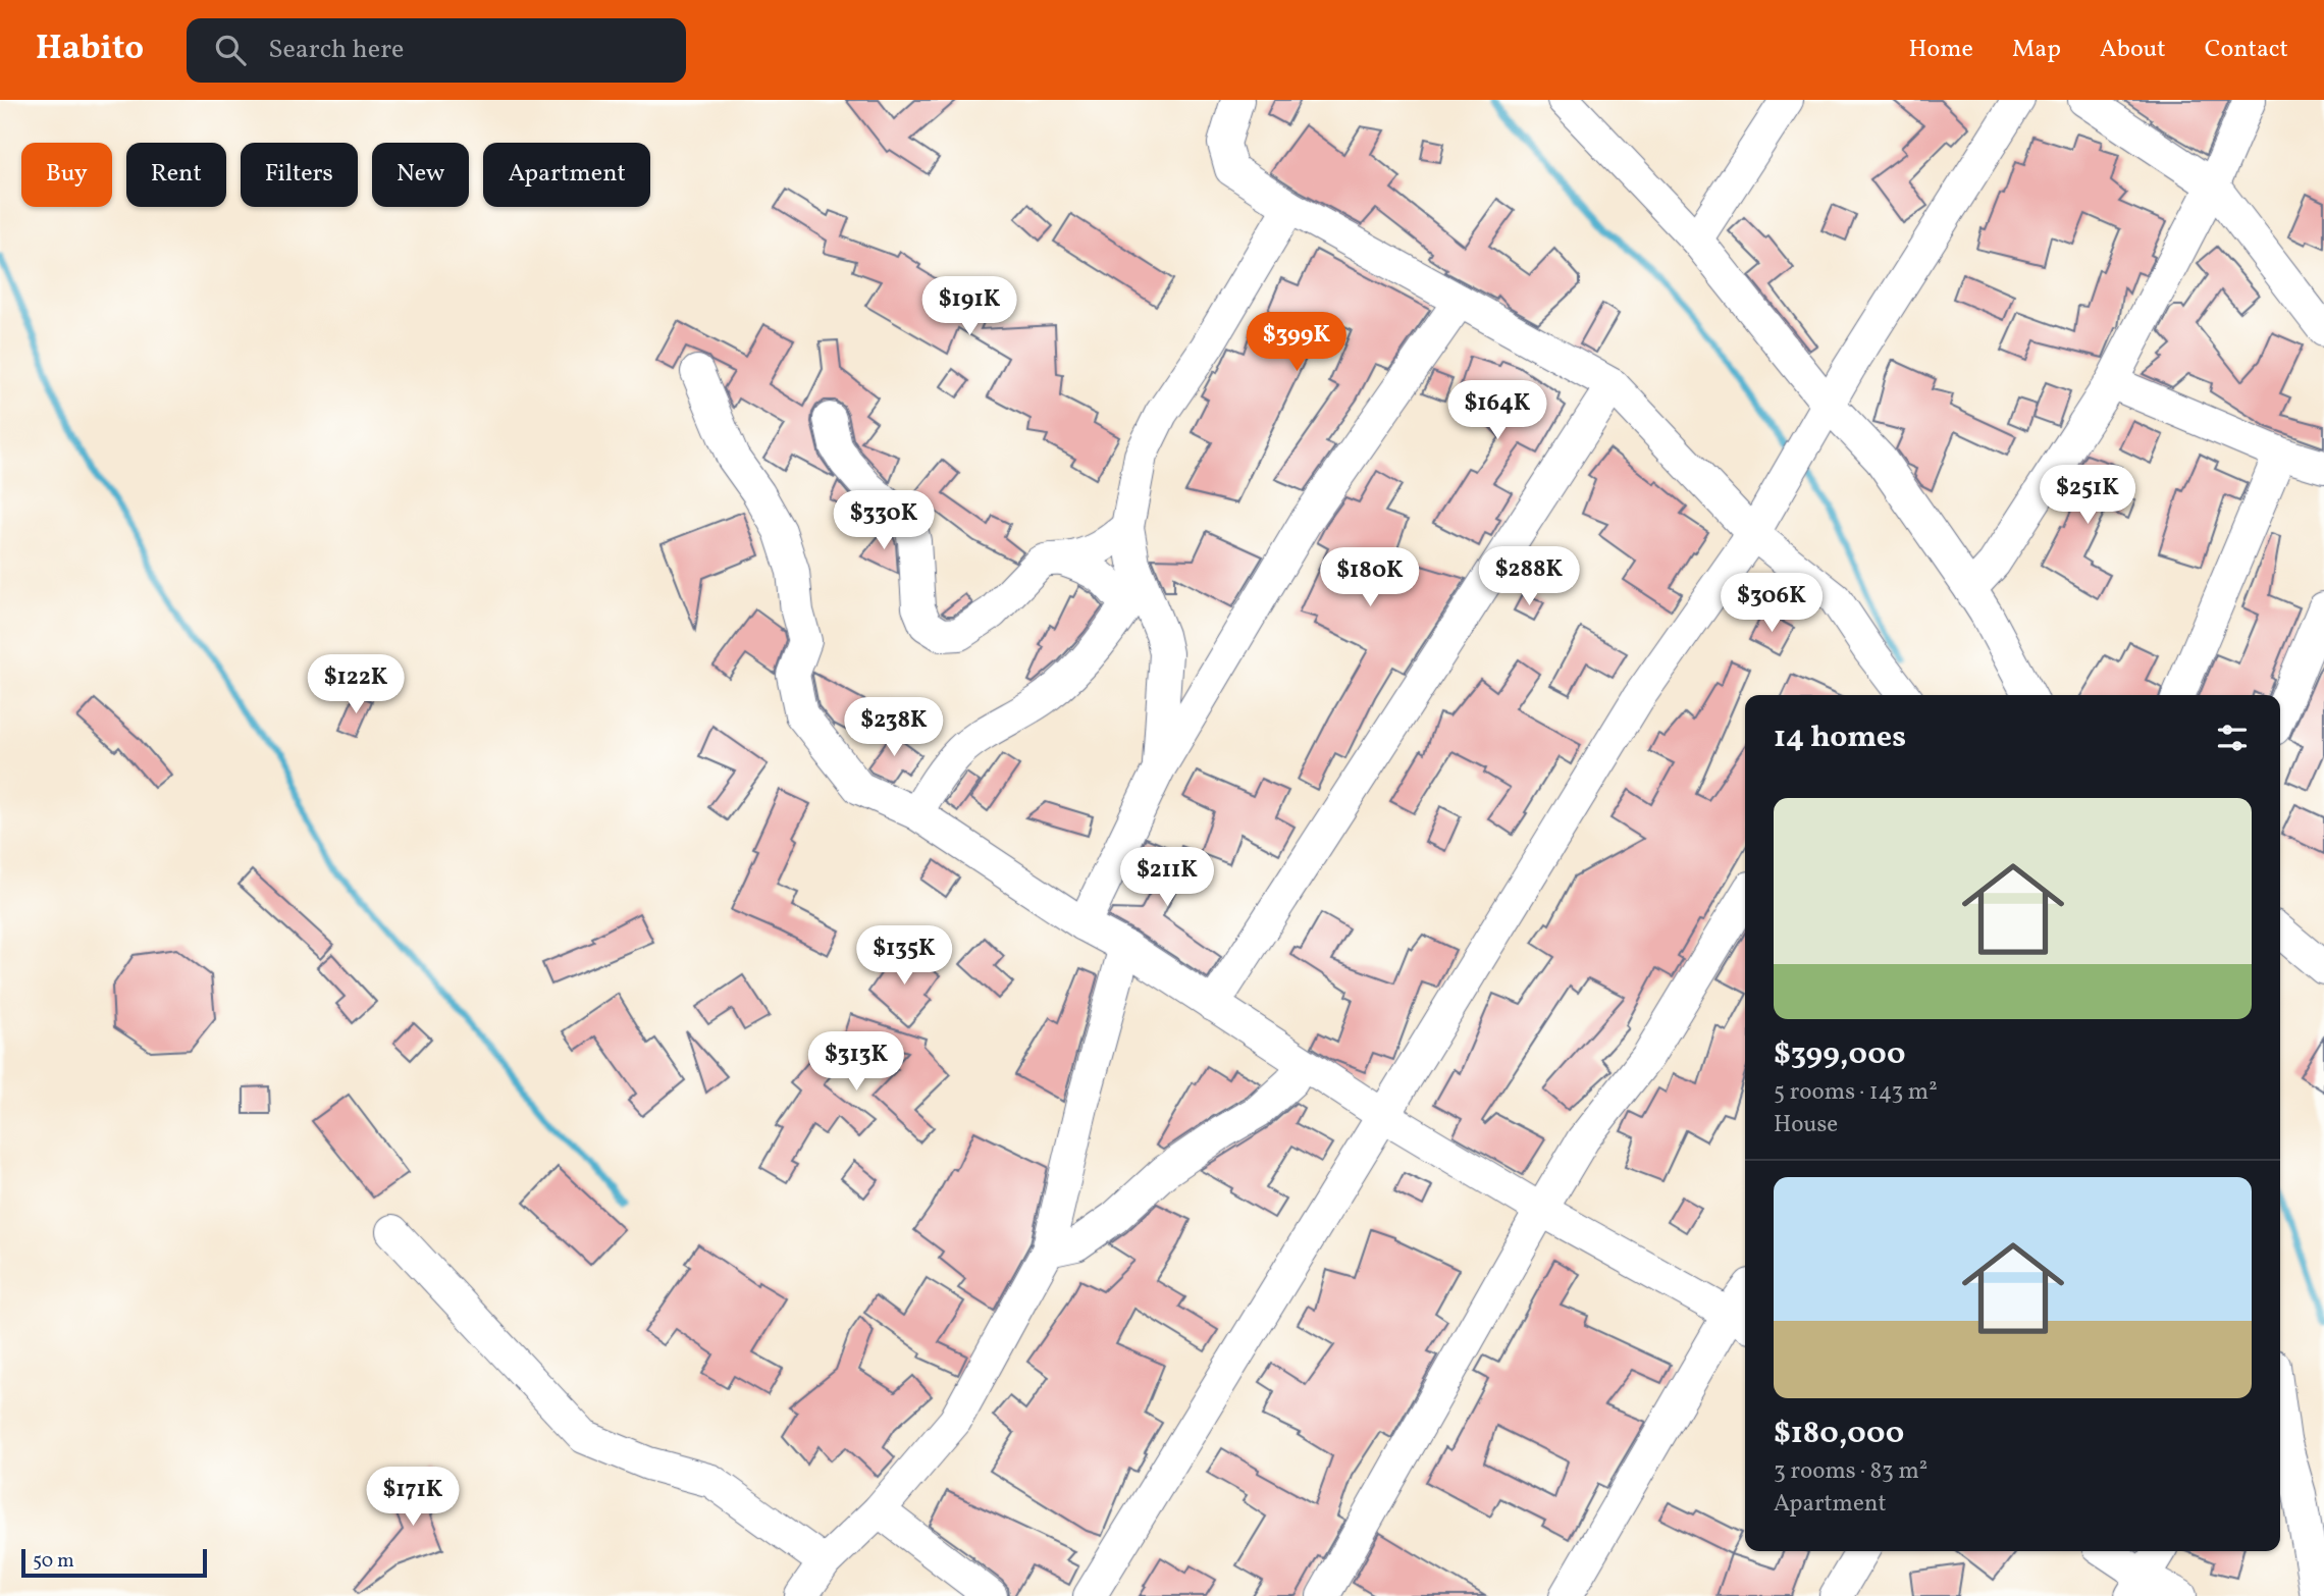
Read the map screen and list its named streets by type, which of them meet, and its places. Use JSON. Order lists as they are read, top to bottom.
{
  "scale_bar": "50 m",
  "page": {
    "header": "Habito",
    "search": "Search here",
    "nav": [
      "Home",
      "Map",
      "About",
      "Contact"
    ],
    "chip": [
      "Buy",
      "Rent",
      "Filters",
      "New",
      "Apartment"
    ],
    "price": [
      "$191K",
      "$399K",
      "$164K",
      "$251K",
      "$330K",
      "$288K",
      "$180K",
      "$306K",
      "$122K",
      "$238K",
      "$211K",
      "$135K",
      "$313K",
      "$171K"
    ],
    "heading": "14 homes",
    "list": [
      {
        "name": "$399,000",
        "note": "5 rooms · 143 m² · House"
      },
      {
        "name": "$180,000",
        "note": "3 rooms · 83 m² · Apartment"
      }
    ],
    "scale": "50 m"
  }
}
